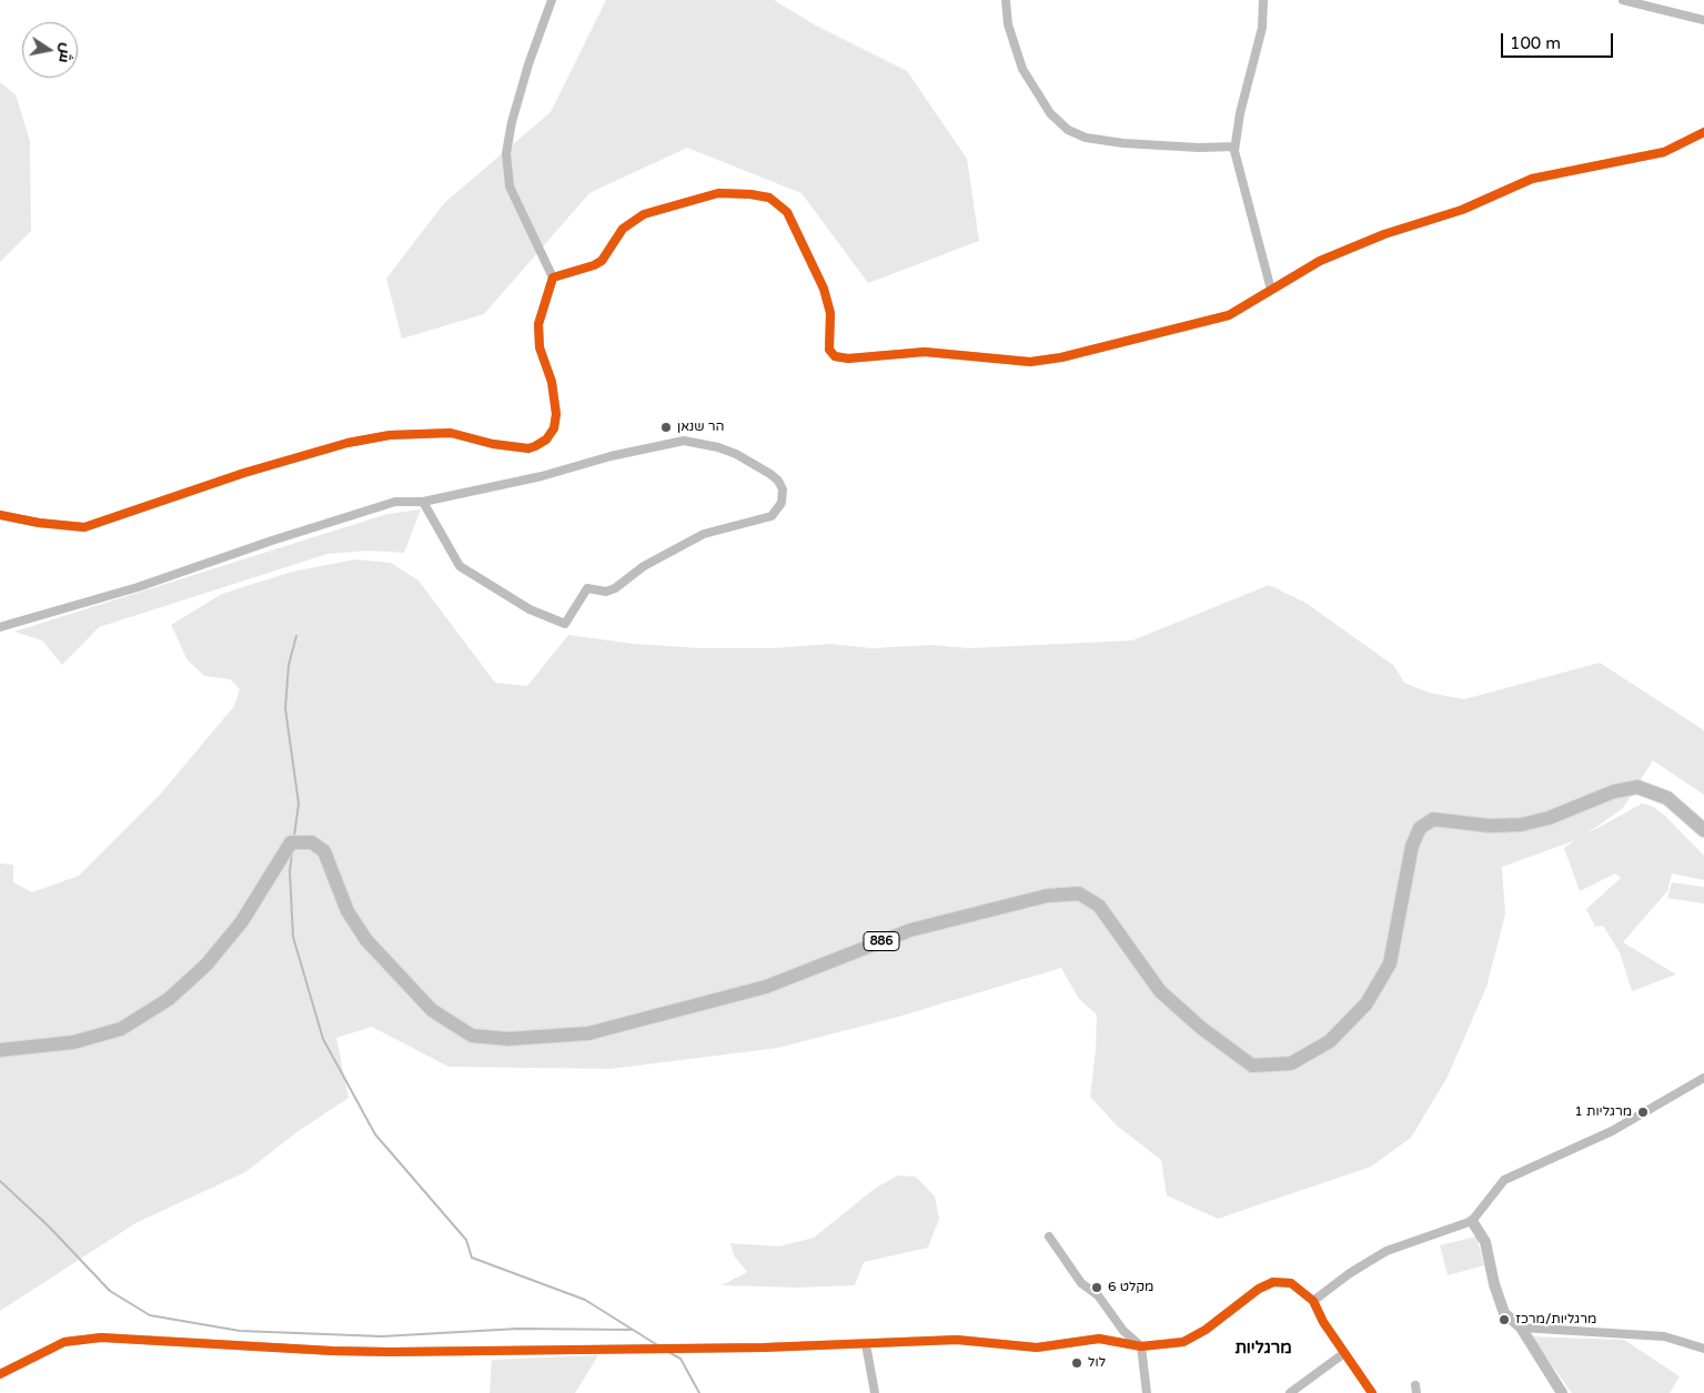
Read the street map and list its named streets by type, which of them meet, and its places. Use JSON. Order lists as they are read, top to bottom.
{
  "streets": {
    "main road": ["886"]
  },
  "districts": ["מרגליות"],
  "places": [
    "הר שנאן",
    "מרגליות 1",
    "מקלט 6",
    "מרגליות/מרכז",
    "לול"
  ],
  "scale_bar": "100 m",
  "north": "right"
}
